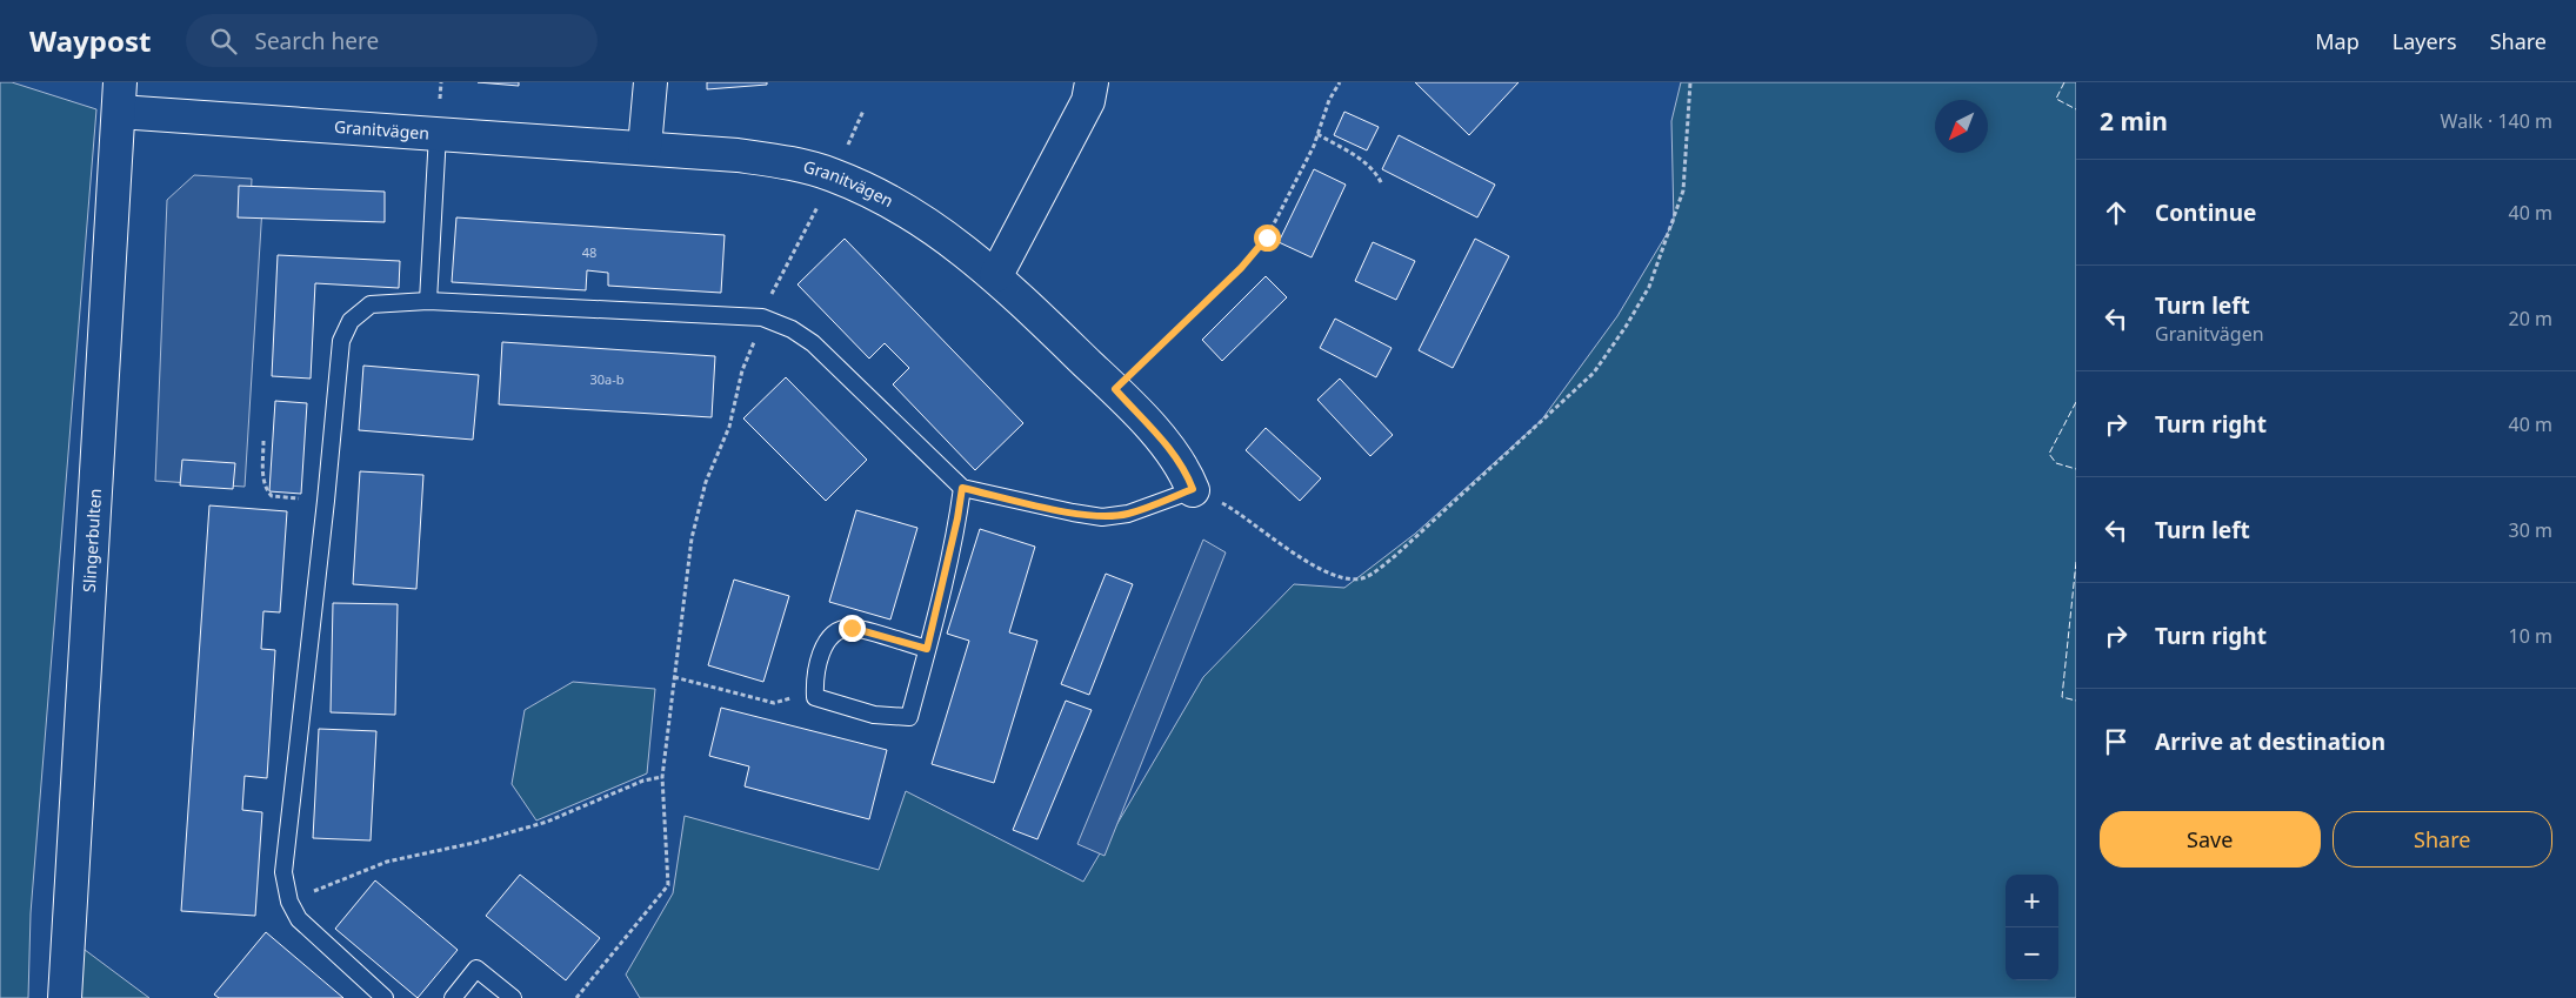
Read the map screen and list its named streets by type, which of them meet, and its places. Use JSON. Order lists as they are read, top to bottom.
{
  "streets": {
    "street": ["Granitvägen", "Slingerbulten"]
  },
  "crossings": [
    ["Granitvägen", "Slingerbulten"]
  ],
  "house_numbers": ["48", "30a-b"],
  "north": "bottom left",
  "page": {
    "header": "Waypost",
    "search": "Search here",
    "nav": ["Map", "Layers", "Share"],
    "heading": ["2 min", "Walk · 140 m"],
    "list": [
      ["Continue", "40 m"],
      ["Turn left", "Granitvägen", "20 m"],
      ["Turn right", "40 m"],
      ["Turn left", "30 m"],
      ["Turn right", "10 m"],
      "Arrive at destination"
    ],
    "buttons": ["Save", "Share"],
    "map_buttons": ["+", "−"]
  }
}
